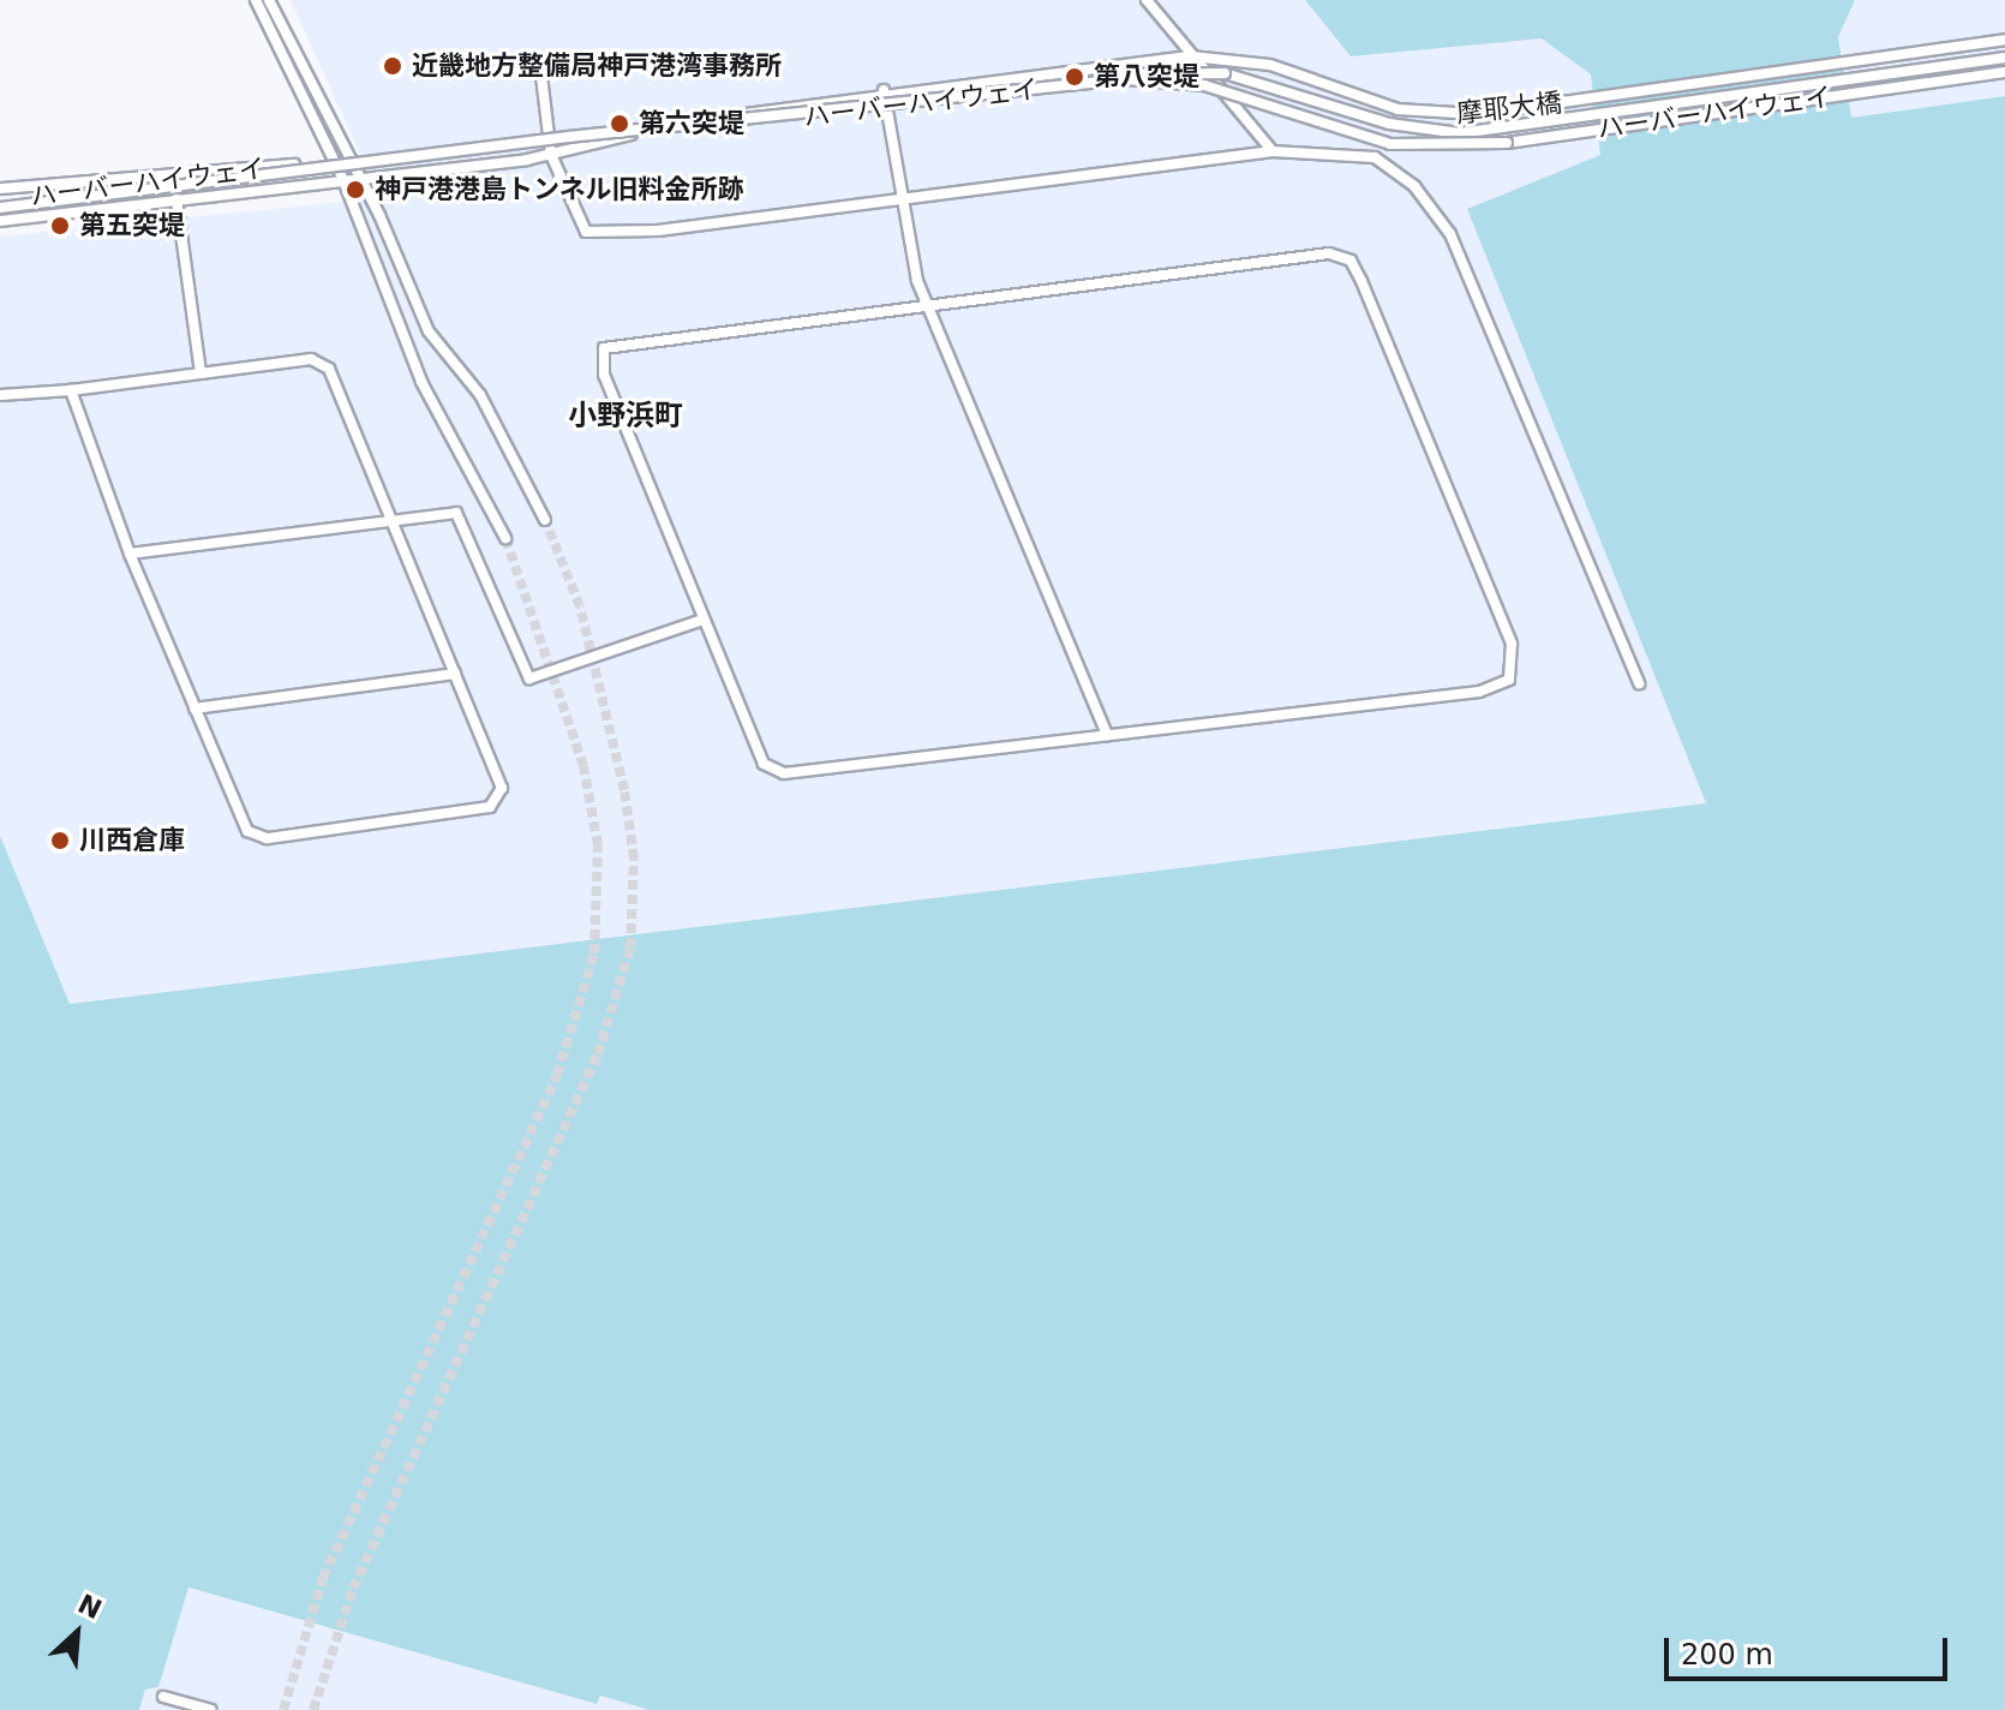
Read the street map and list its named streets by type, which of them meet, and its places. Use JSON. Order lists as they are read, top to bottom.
{
  "streets": {
    "street": ["ハーバーハイウェイ", "摩耶大橋"]
  },
  "districts": ["小野浜町"],
  "places": [
    "近畿地方整備局神戸港湾事務所",
    "第八突堤",
    "第六突堤",
    "神戸港港島トンネル旧料金所跡",
    "第五突堤",
    "川西倉庫"
  ],
  "scale_bar": "200 m",
  "north": "top right"
}
